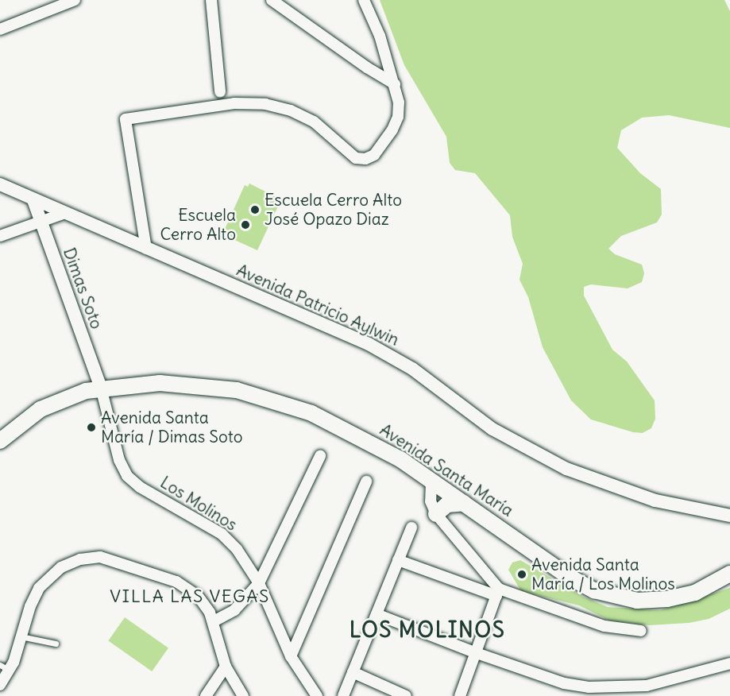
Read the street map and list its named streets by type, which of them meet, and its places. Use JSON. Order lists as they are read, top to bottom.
{
  "streets": {
    "main road": ["Avenida Santa María"],
    "street": ["Dimas Soto", "Avenida Patricio Aylwin", "Los Molinos"]
  },
  "crossings": [
    ["Dimas Soto", "Avenida Patricio Aylwin"],
    ["Dimas Soto", "Avenida Santa María"],
    ["Dimas Soto", "Los Molinos"],
    ["Avenida Santa María", "Los Molinos"]
  ],
  "districts": ["VILLA LAS VEGAS", "LOS MOLINOS"],
  "places": [
    "Escuela Cerro Alto José Opazo Diaz",
    "Escuela Cerro Alto",
    "Avenida Santa María / Dimas Soto",
    "Avenida Santa María / Los Molinos"
  ]
}
